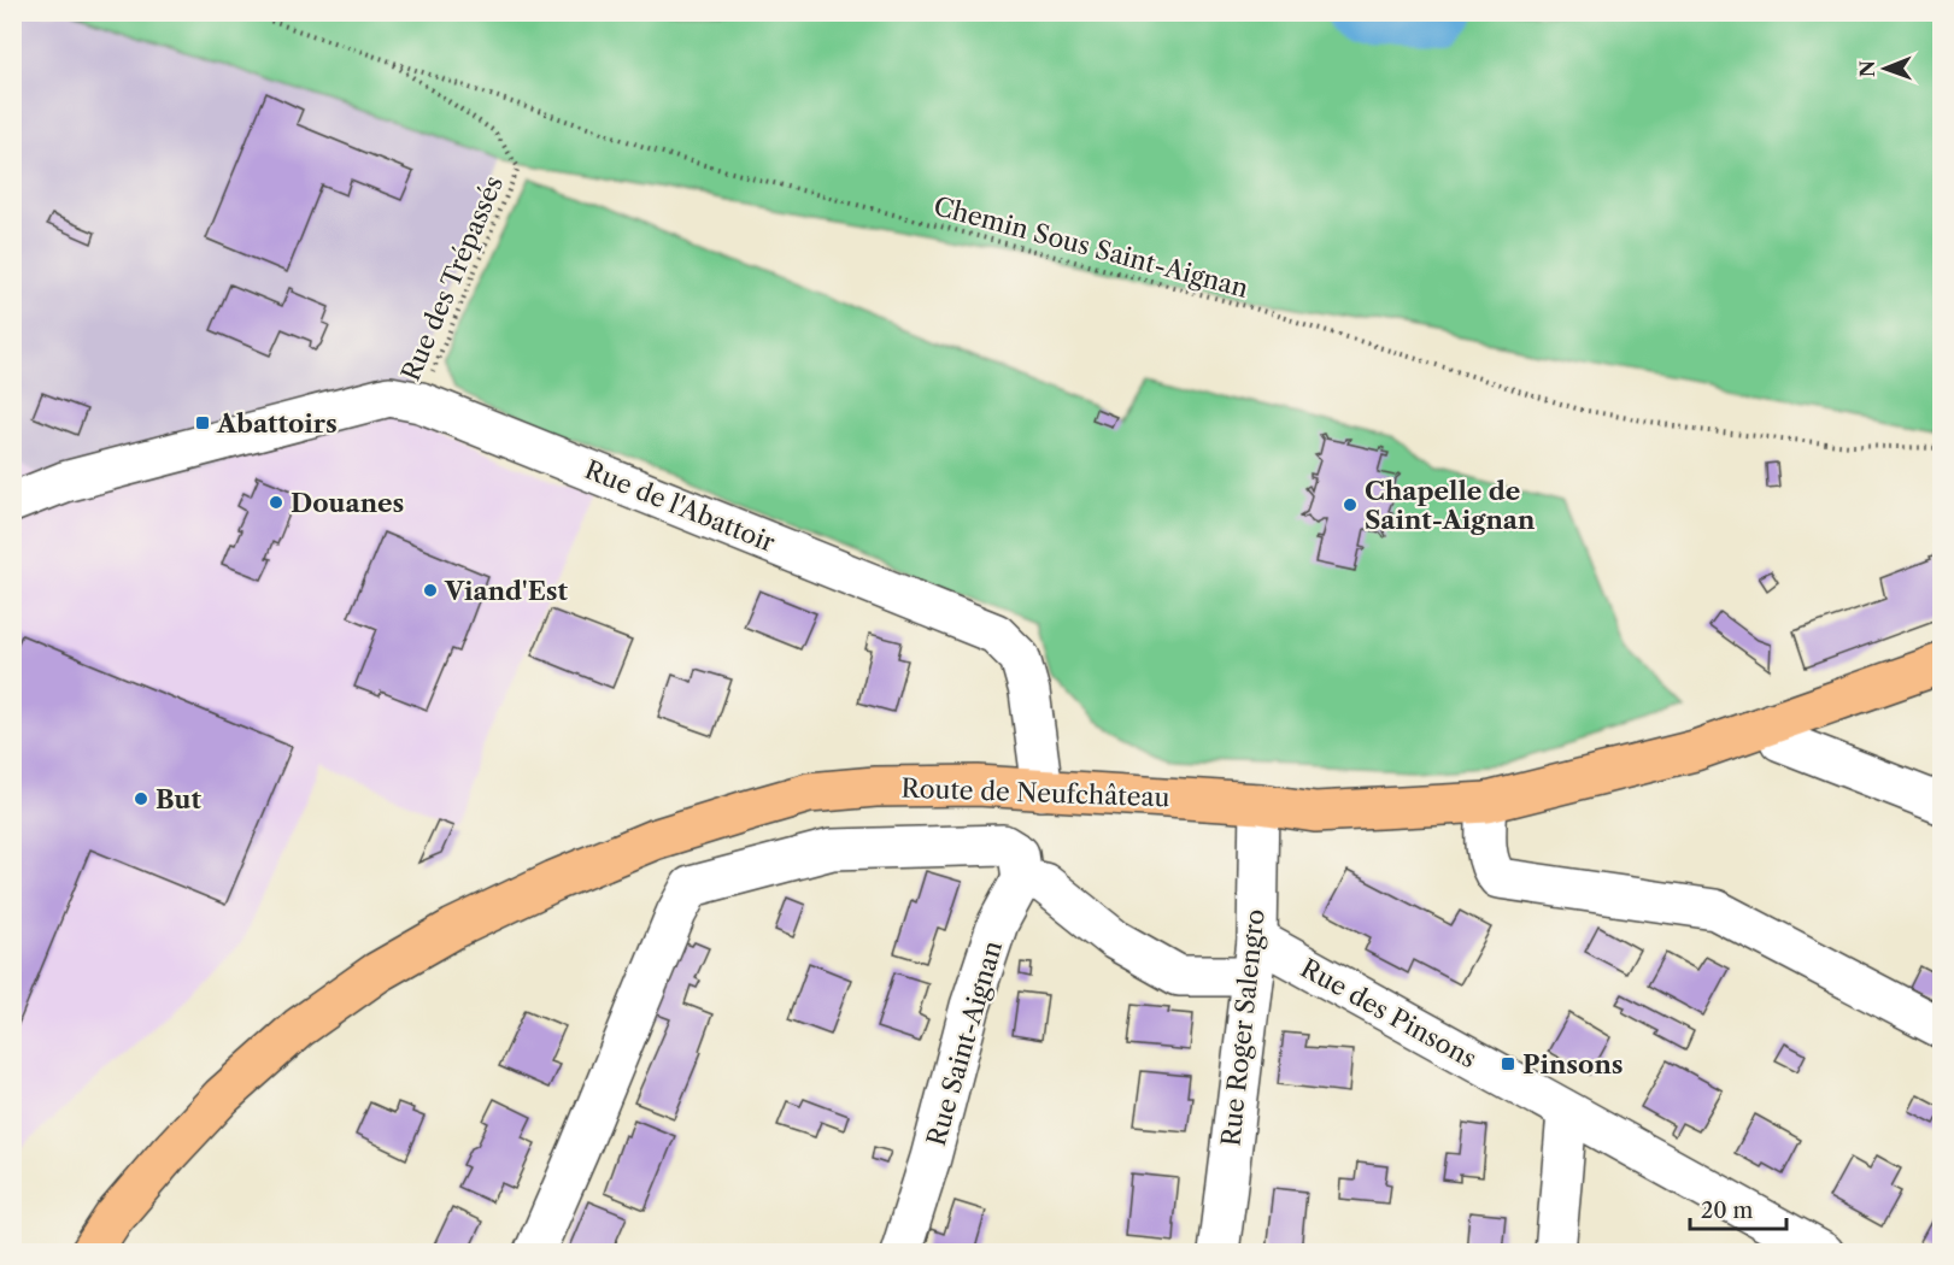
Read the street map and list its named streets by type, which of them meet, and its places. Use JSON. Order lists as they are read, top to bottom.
{
  "streets": {
    "main road": ["Route de Neufchâteau"],
    "street": [
      "Rue de l'Abattoir",
      "Rue des Pinsons",
      "Rue Roger Salengro",
      "Rue Saint-Aignan"
    ],
    "path": ["Chemin Sous Saint-Aignan", "Rue des Trépassés"]
  },
  "crossings": [
    ["Chemin Sous Saint-Aignan", "Rue des Trépassés"],
    ["Rue des Trépassés", "Rue de l'Abattoir"],
    ["Rue de l'Abattoir", "Route de Neufchâteau"],
    ["Route de Neufchâteau", "Rue Roger Salengro"],
    ["Rue des Pinsons", "Rue Roger Salengro"]
  ],
  "places": {
    "transit": ["Abattoirs", "Pinsons"],
    "other": [
      "Douanes",
      "Chapelle de Saint-Aignan",
      "Viand'Est",
      "But"
    ]
  },
  "scale_bar": "20 m",
  "north": "left"
}
